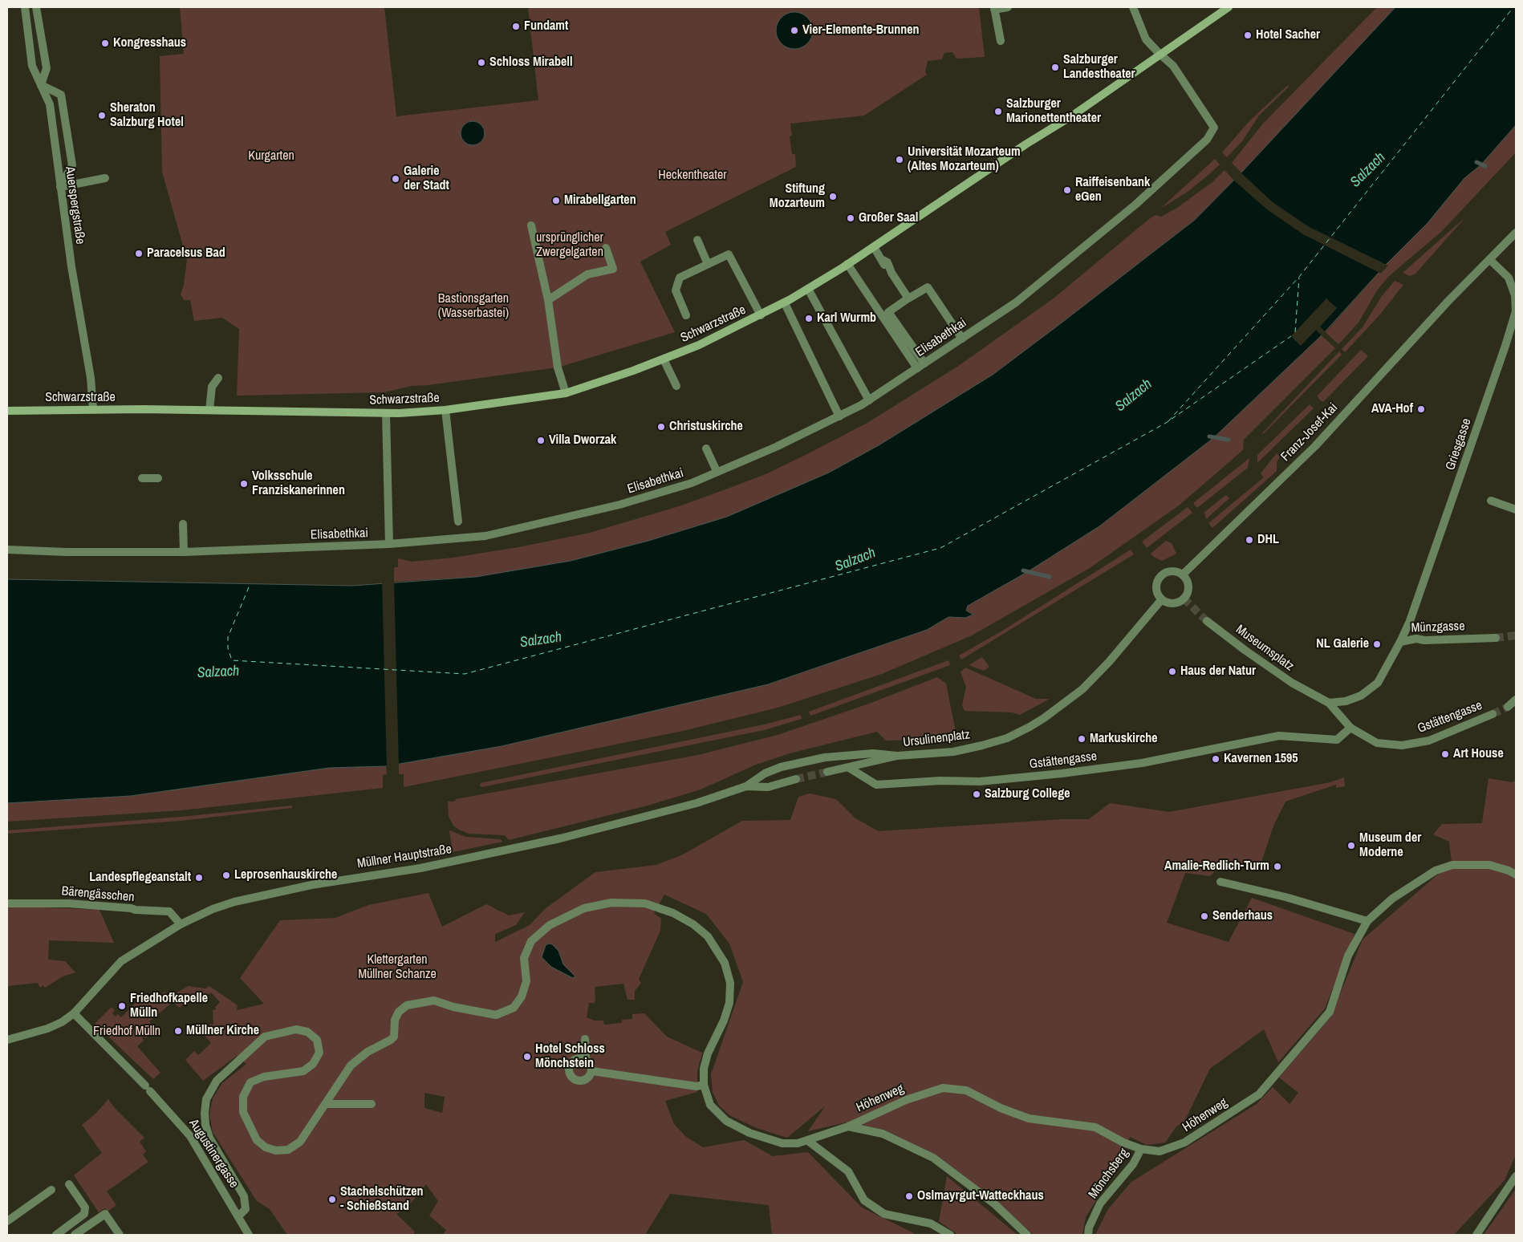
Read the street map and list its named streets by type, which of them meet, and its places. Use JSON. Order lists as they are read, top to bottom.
{
  "streets": {
    "main road": ["Schwarzstraße"],
    "street": [
      "Auerspergstraße",
      "Elisabethkai",
      "Franz-Josef-Kai",
      "Griesgasse",
      "Münzgasse",
      "Museumsplatz",
      "Gstättengasse",
      "Ursulinenplatz",
      "Müllner Hauptstraße",
      "Bärengässchen",
      "Höhenweg",
      "Augustinergasse",
      "Mönchsberg"
    ]
  },
  "crossings": [
    ["Auerspergstraße", "Schwarzstraße"],
    ["Schwarzstraße", "Elisabethkai"],
    ["Franz-Josef-Kai", "Griesgasse"],
    ["Franz-Josef-Kai", "Ursulinenplatz"],
    ["Griesgasse", "Münzgasse"],
    ["Münzgasse", "Museumsplatz"],
    ["Museumsplatz", "Gstättengasse"],
    ["Gstättengasse", "Ursulinenplatz"],
    ["Ursulinenplatz", "Müllner Hauptstraße"],
    ["Müllner Hauptstraße", "Bärengässchen"],
    ["Müllner Hauptstraße", "Augustinergasse"],
    ["Höhenweg", "Augustinergasse"],
    ["Höhenweg", "Mönchsberg"]
  ],
  "water": ["Salzach"],
  "parks": [
    "Kurgarten",
    "Heckentheater",
    "ursprünglicher Zwergelgarten",
    "Bastionsgarten (Wasserbastei)",
    "Klettergarten Müllner Schanze",
    "Friedhof Mülln"
  ],
  "places": [
    "Fundamt",
    "Vier-Elemente-Brunnen",
    "Hotel Sacher",
    "Kongresshaus",
    "Schloss Mirabell",
    "Salzburger Landestheater",
    "Salzburger Marionettentheater",
    "Sheraton Salzburg Hotel",
    "Universität Mozarteum (Altes Mozarteum)",
    "Galerie der Stadt",
    "Raiffeisenbank eGen",
    "Stiftung Mozarteum",
    "Mirabellgarten",
    "Großer Saal",
    "Paracelsus Bad",
    "Karl Wurmb",
    "AVA-Hof",
    "Christuskirche",
    "Villa Dworzak",
    "Volksschule Franziskanerinnen",
    "DHL",
    "NL Galerie",
    "Haus der Natur",
    "Markuskirche",
    "Art House",
    "Kavernen 1595",
    "Salzburg College",
    "Museum der Moderne",
    "Amalie-Redlich-Turm",
    "Leprosenhauskirche",
    "Landespflegeanstalt",
    "Senderhaus",
    "Friedhofkapelle Mülln",
    "Müllner Kirche",
    "Hotel Schloss Mönchstein",
    "Oslmayrgut-Watteckhaus",
    "Stachelschützen - Schießstand"
  ]
}
